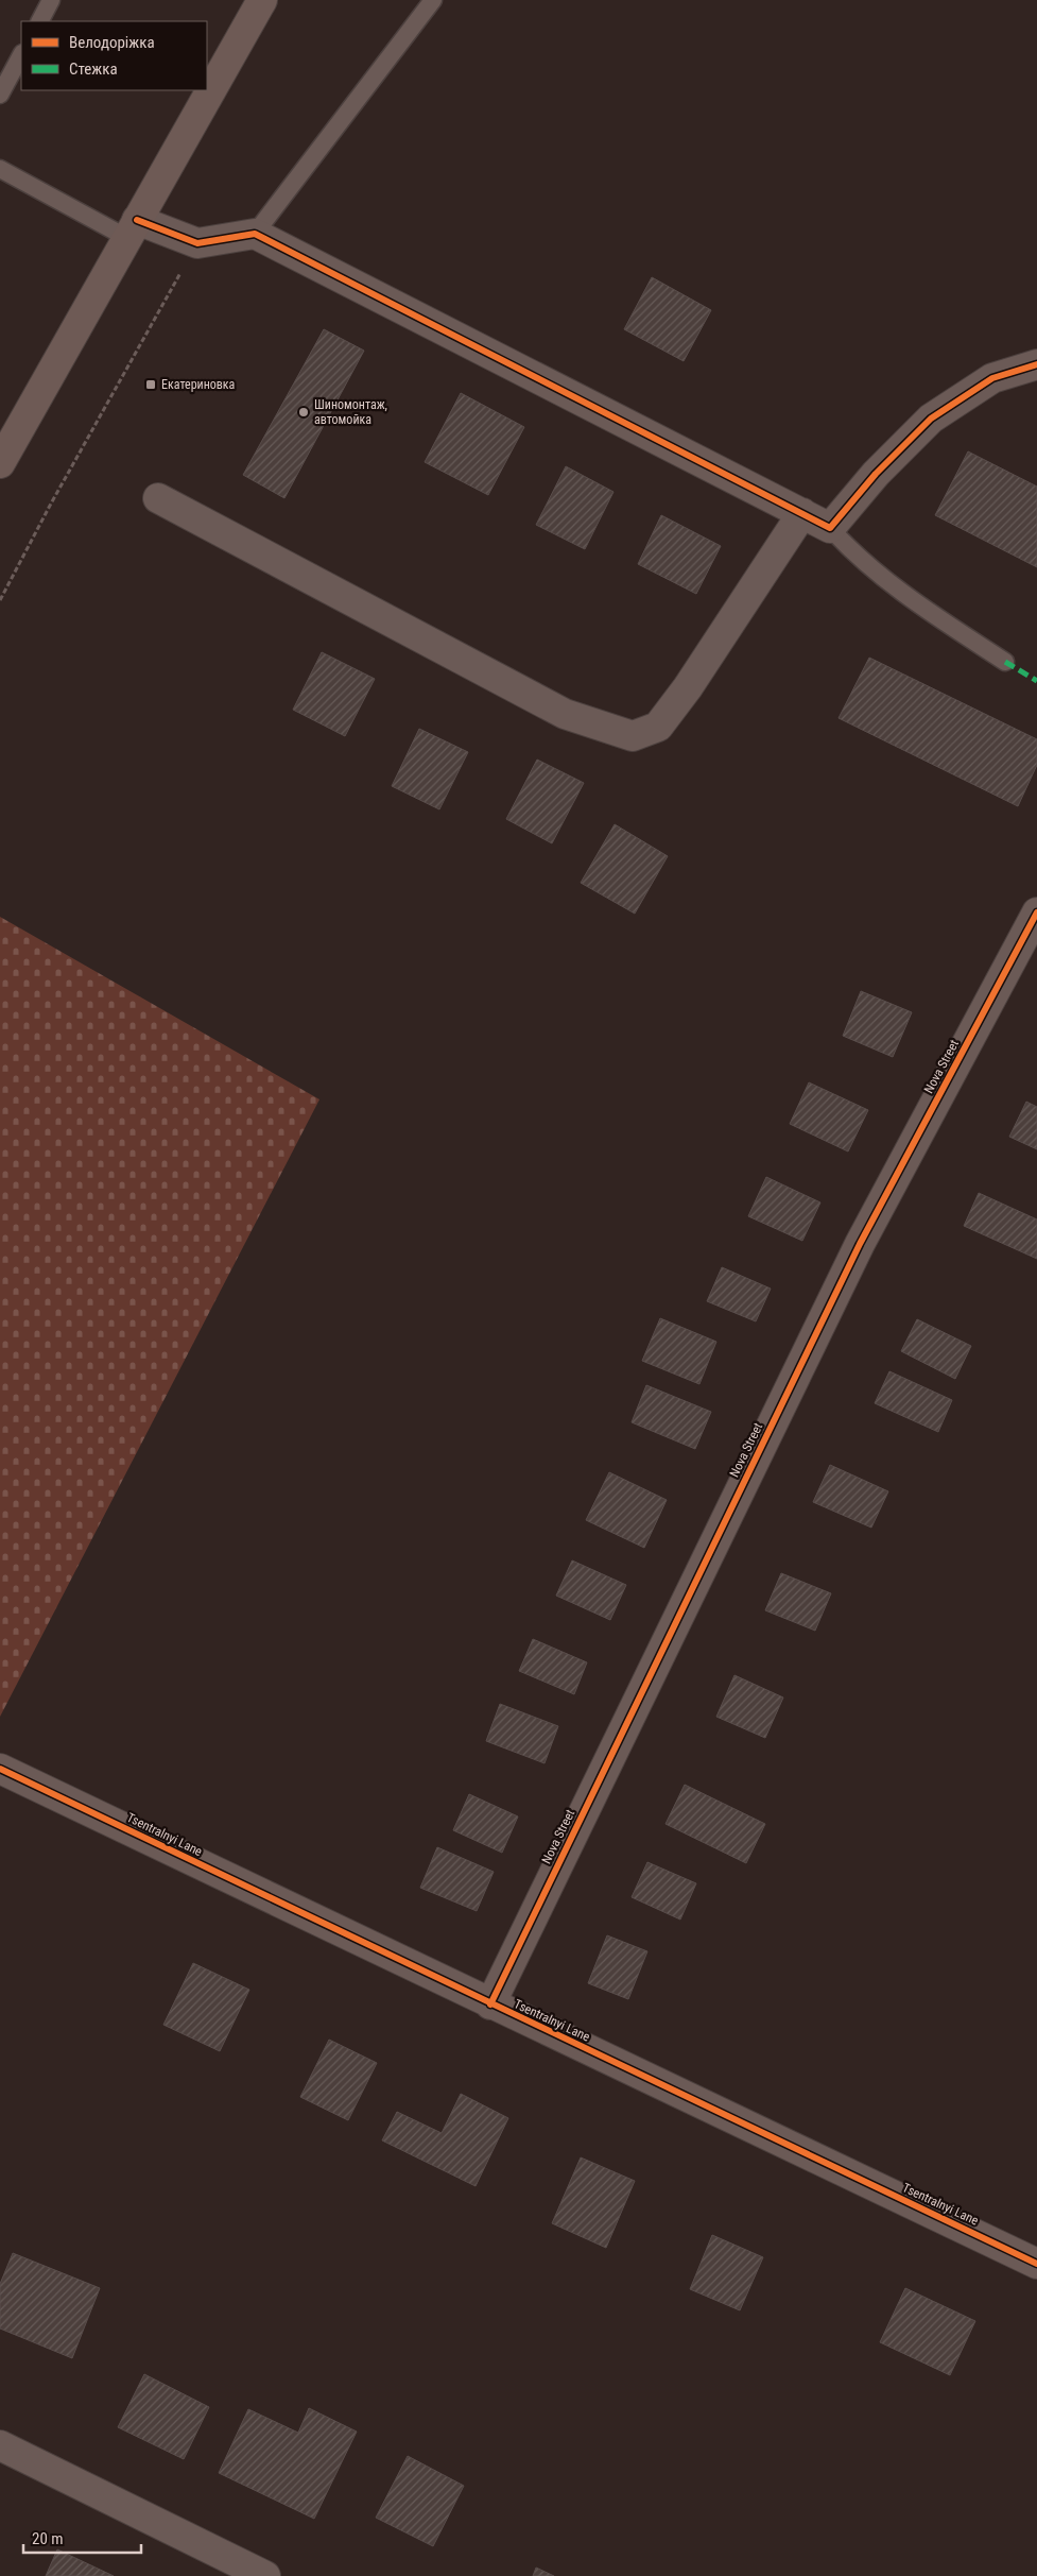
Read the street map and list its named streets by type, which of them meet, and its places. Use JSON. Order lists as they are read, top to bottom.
{
  "streets": {
    "street": ["Nova Street", "Tsentralnyi Lane"]
  },
  "crossings": [
    ["Nova Street", "Tsentralnyi Lane"]
  ],
  "places": {
    "transit": ["Екатериновка"],
    "other": ["Шиномонтаж, автомойка"]
  },
  "legend": ["Велодоріжка", "Стежка"],
  "scale_bar": "20 m"
}
